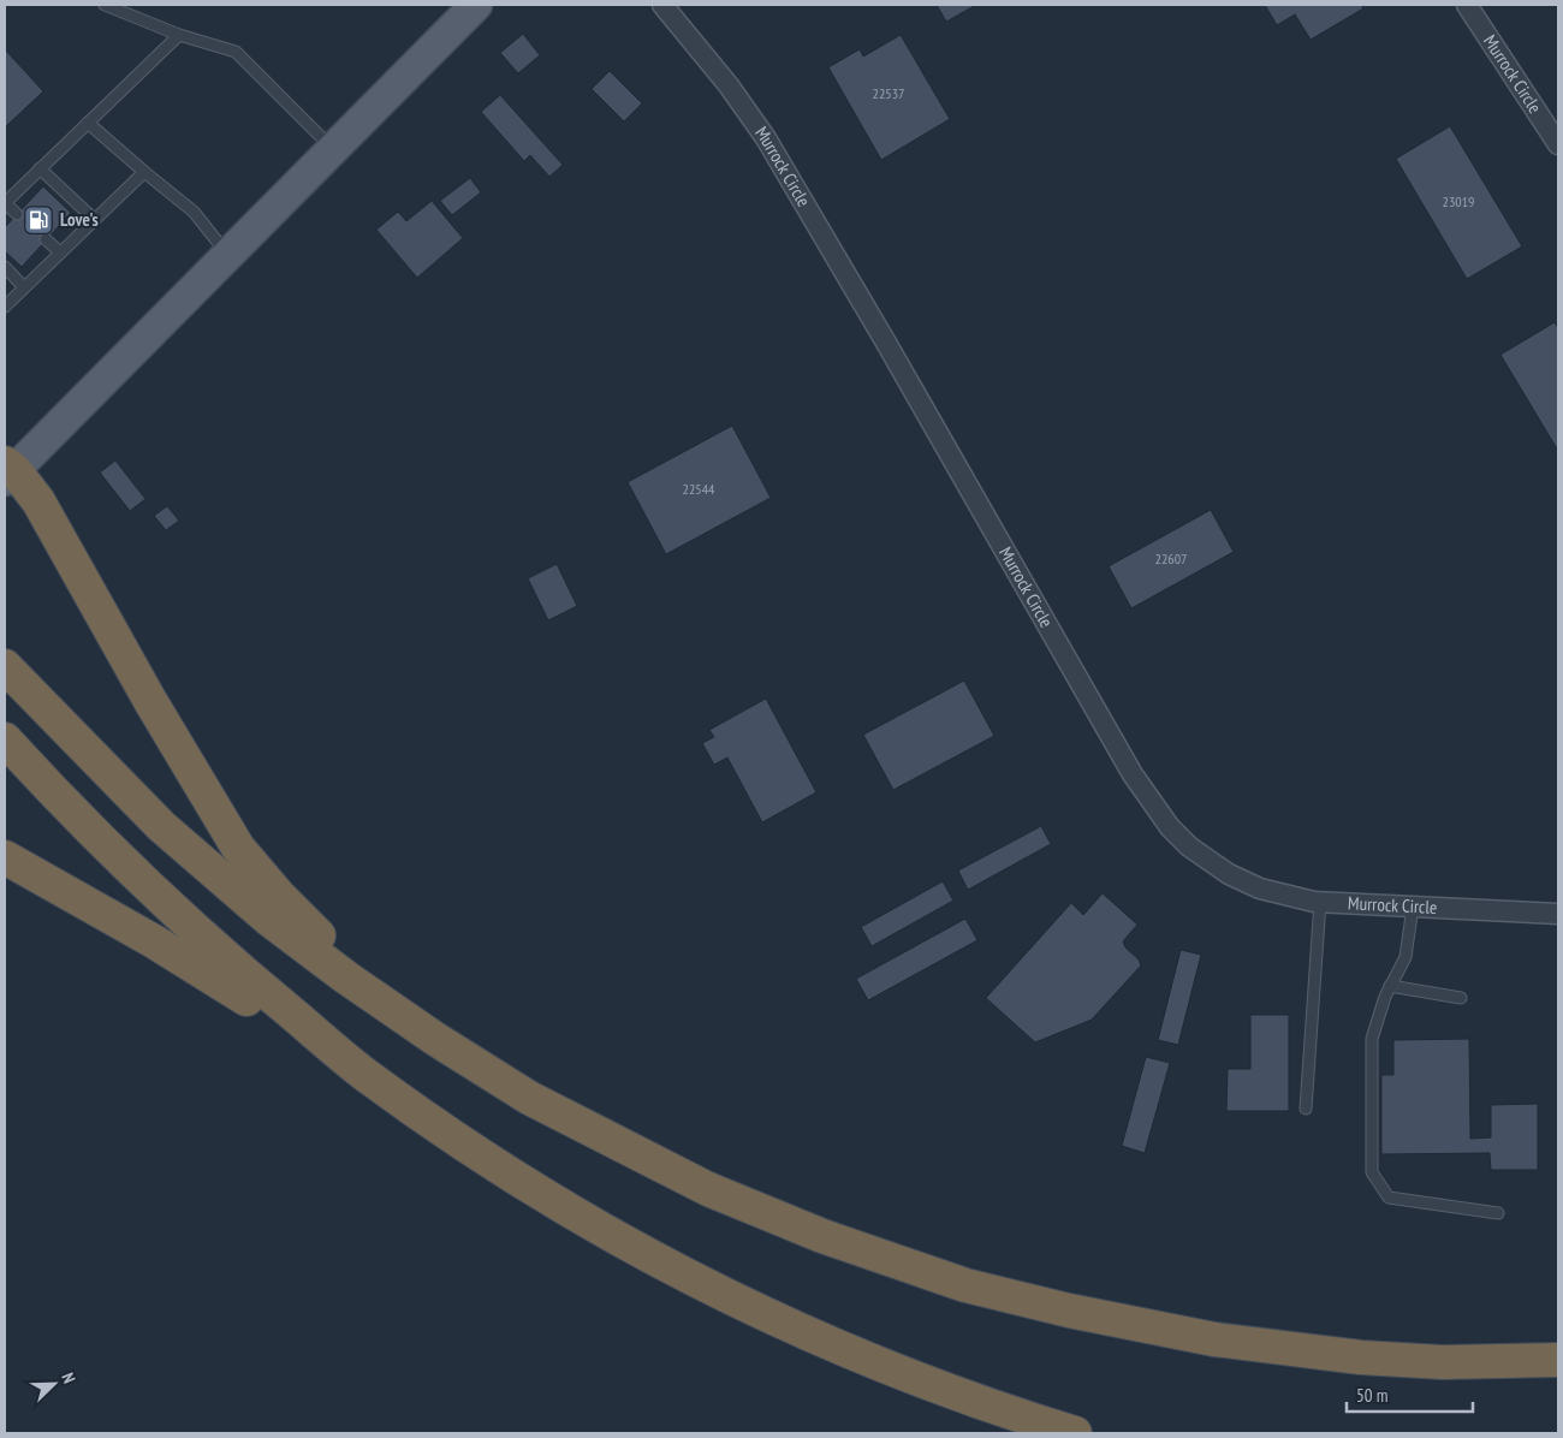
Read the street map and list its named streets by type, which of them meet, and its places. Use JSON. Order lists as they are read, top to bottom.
{
  "streets": {
    "street": ["Murrock Circle"]
  },
  "places": {
    "fuel station": ["Love's"]
  },
  "house_numbers": [
    "22537",
    "23019",
    "22544",
    "22607"
  ],
  "scale_bar": "50 m",
  "north": "top right"
}
